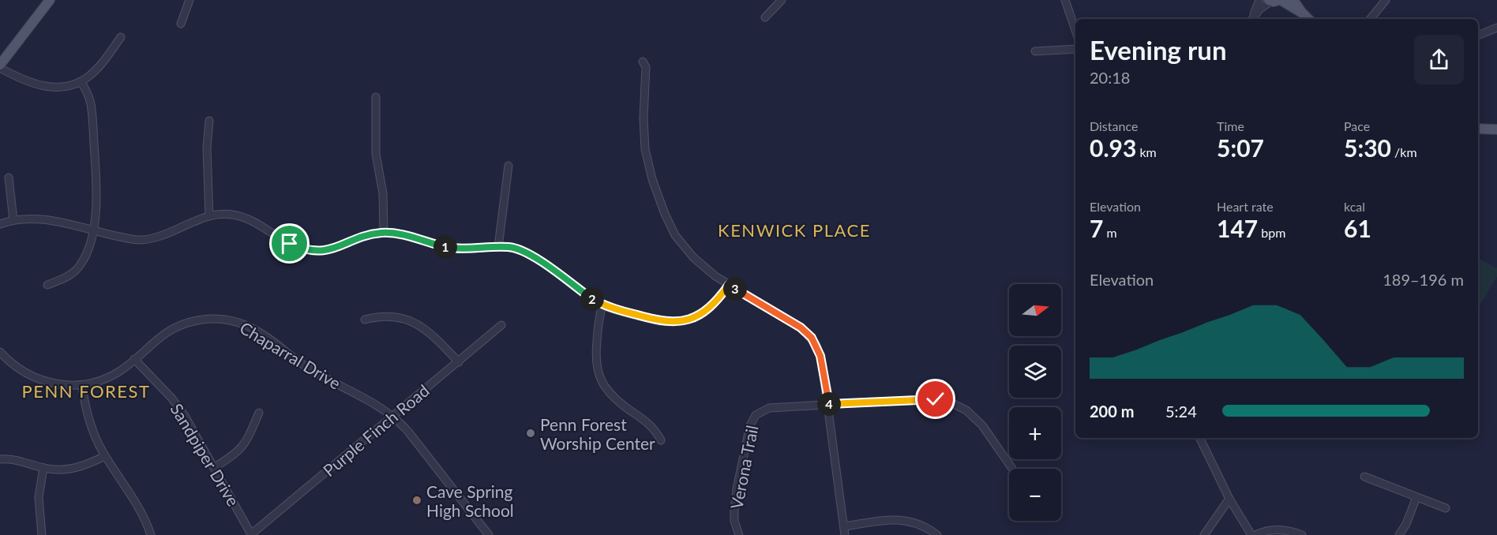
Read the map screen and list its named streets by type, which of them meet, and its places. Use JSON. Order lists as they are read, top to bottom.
{
  "streets": {
    "street": [
      "Chaparral Drive",
      "Purple Finch Road",
      "Sandpiper Drive",
      "Verona Trail"
    ]
  },
  "crossings": [
    ["Chaparral Drive", "Purple Finch Road"],
    ["Chaparral Drive", "Sandpiper Drive"],
    ["Purple Finch Road", "Sandpiper Drive"]
  ],
  "districts": ["KENWICK PLACE", "PENN FOREST"],
  "places": ["Penn Forest Worship Center", "Cave Spring High School"],
  "north": "right",
  "page": {
    "heading": ["Evening run", "20:18"],
    "stats": [
      ["Distance", "0.93 km"],
      ["Time", "5:07"],
      ["Pace", "5:30 /km"],
      ["Elevation", "7 m"],
      ["Heart rate", "147 bpm"],
      ["kcal", "61"]
    ],
    "pins": [
      "1",
      "3",
      "2",
      "4"
    ],
    "chart": ["Elevation", "189–196 m"],
    "map_buttons": ["+", "−"],
    "list": [
      {
        "name": "200 m",
        "note": "5:24"
      }
    ]
  }
}
